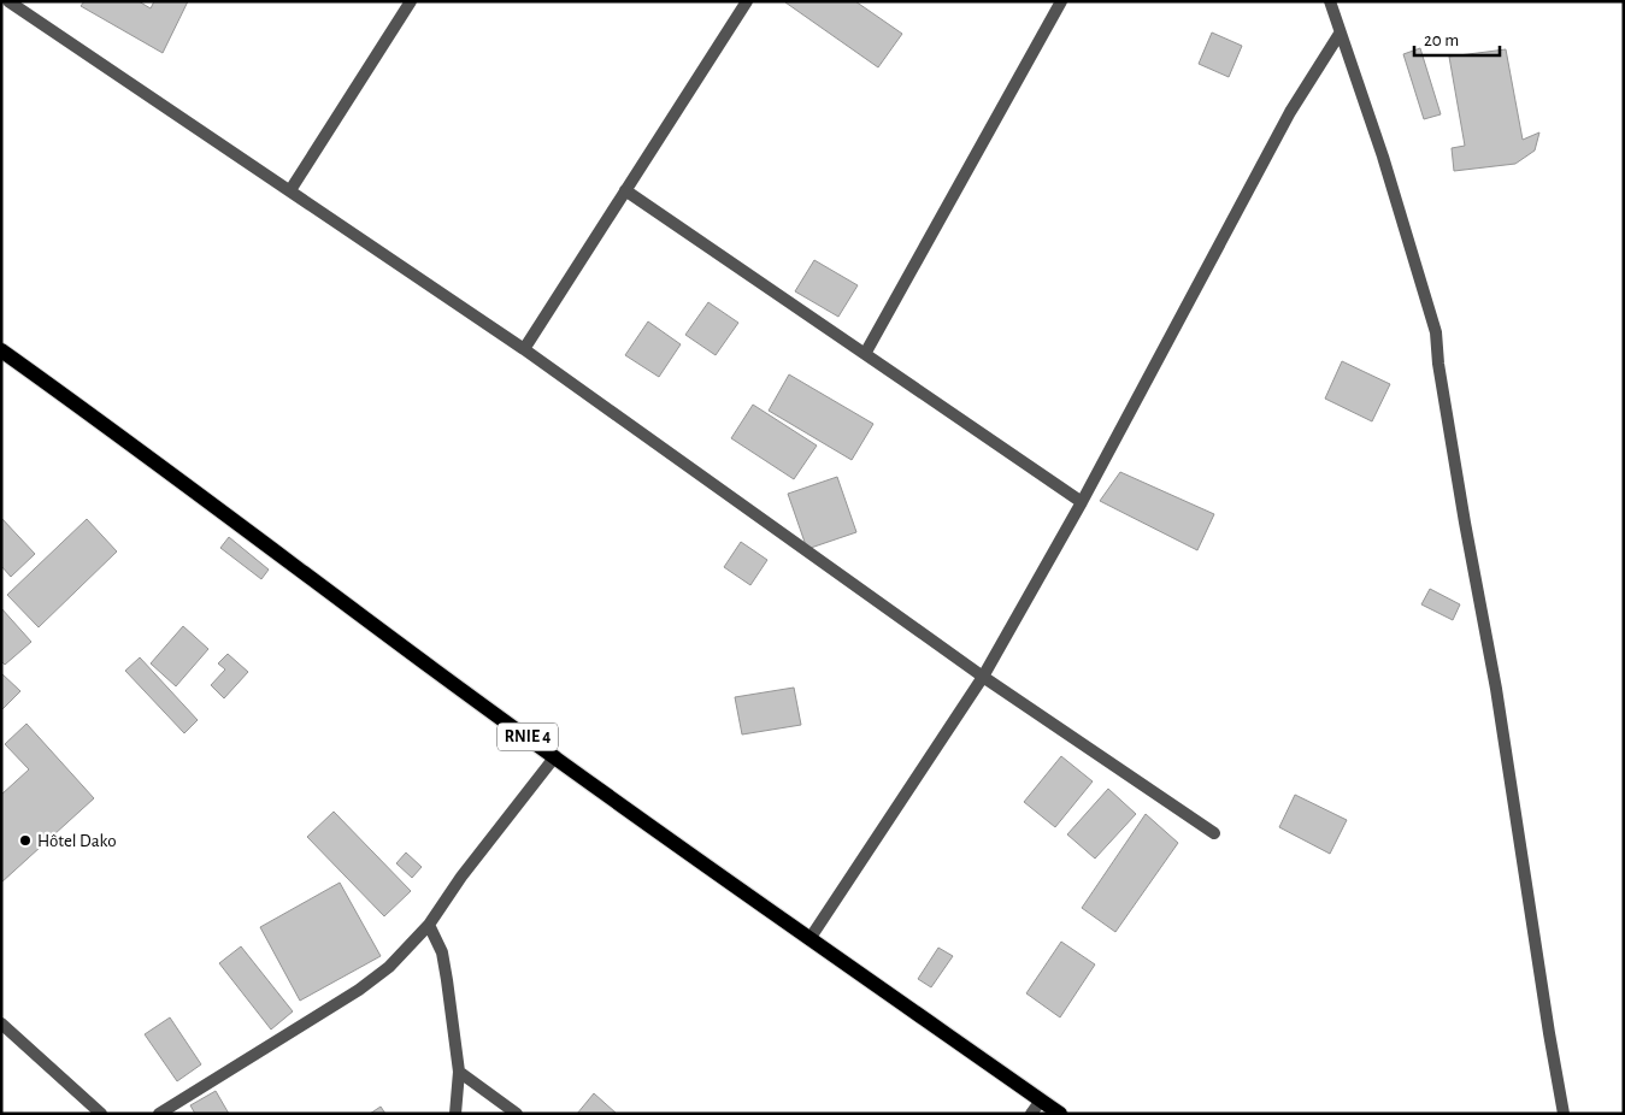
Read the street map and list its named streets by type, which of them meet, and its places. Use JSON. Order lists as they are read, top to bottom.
{
  "streets": {
    "main road": ["RNIE 4"]
  },
  "places": ["Hôtel Dako"],
  "scale_bar": "20 m"
}
